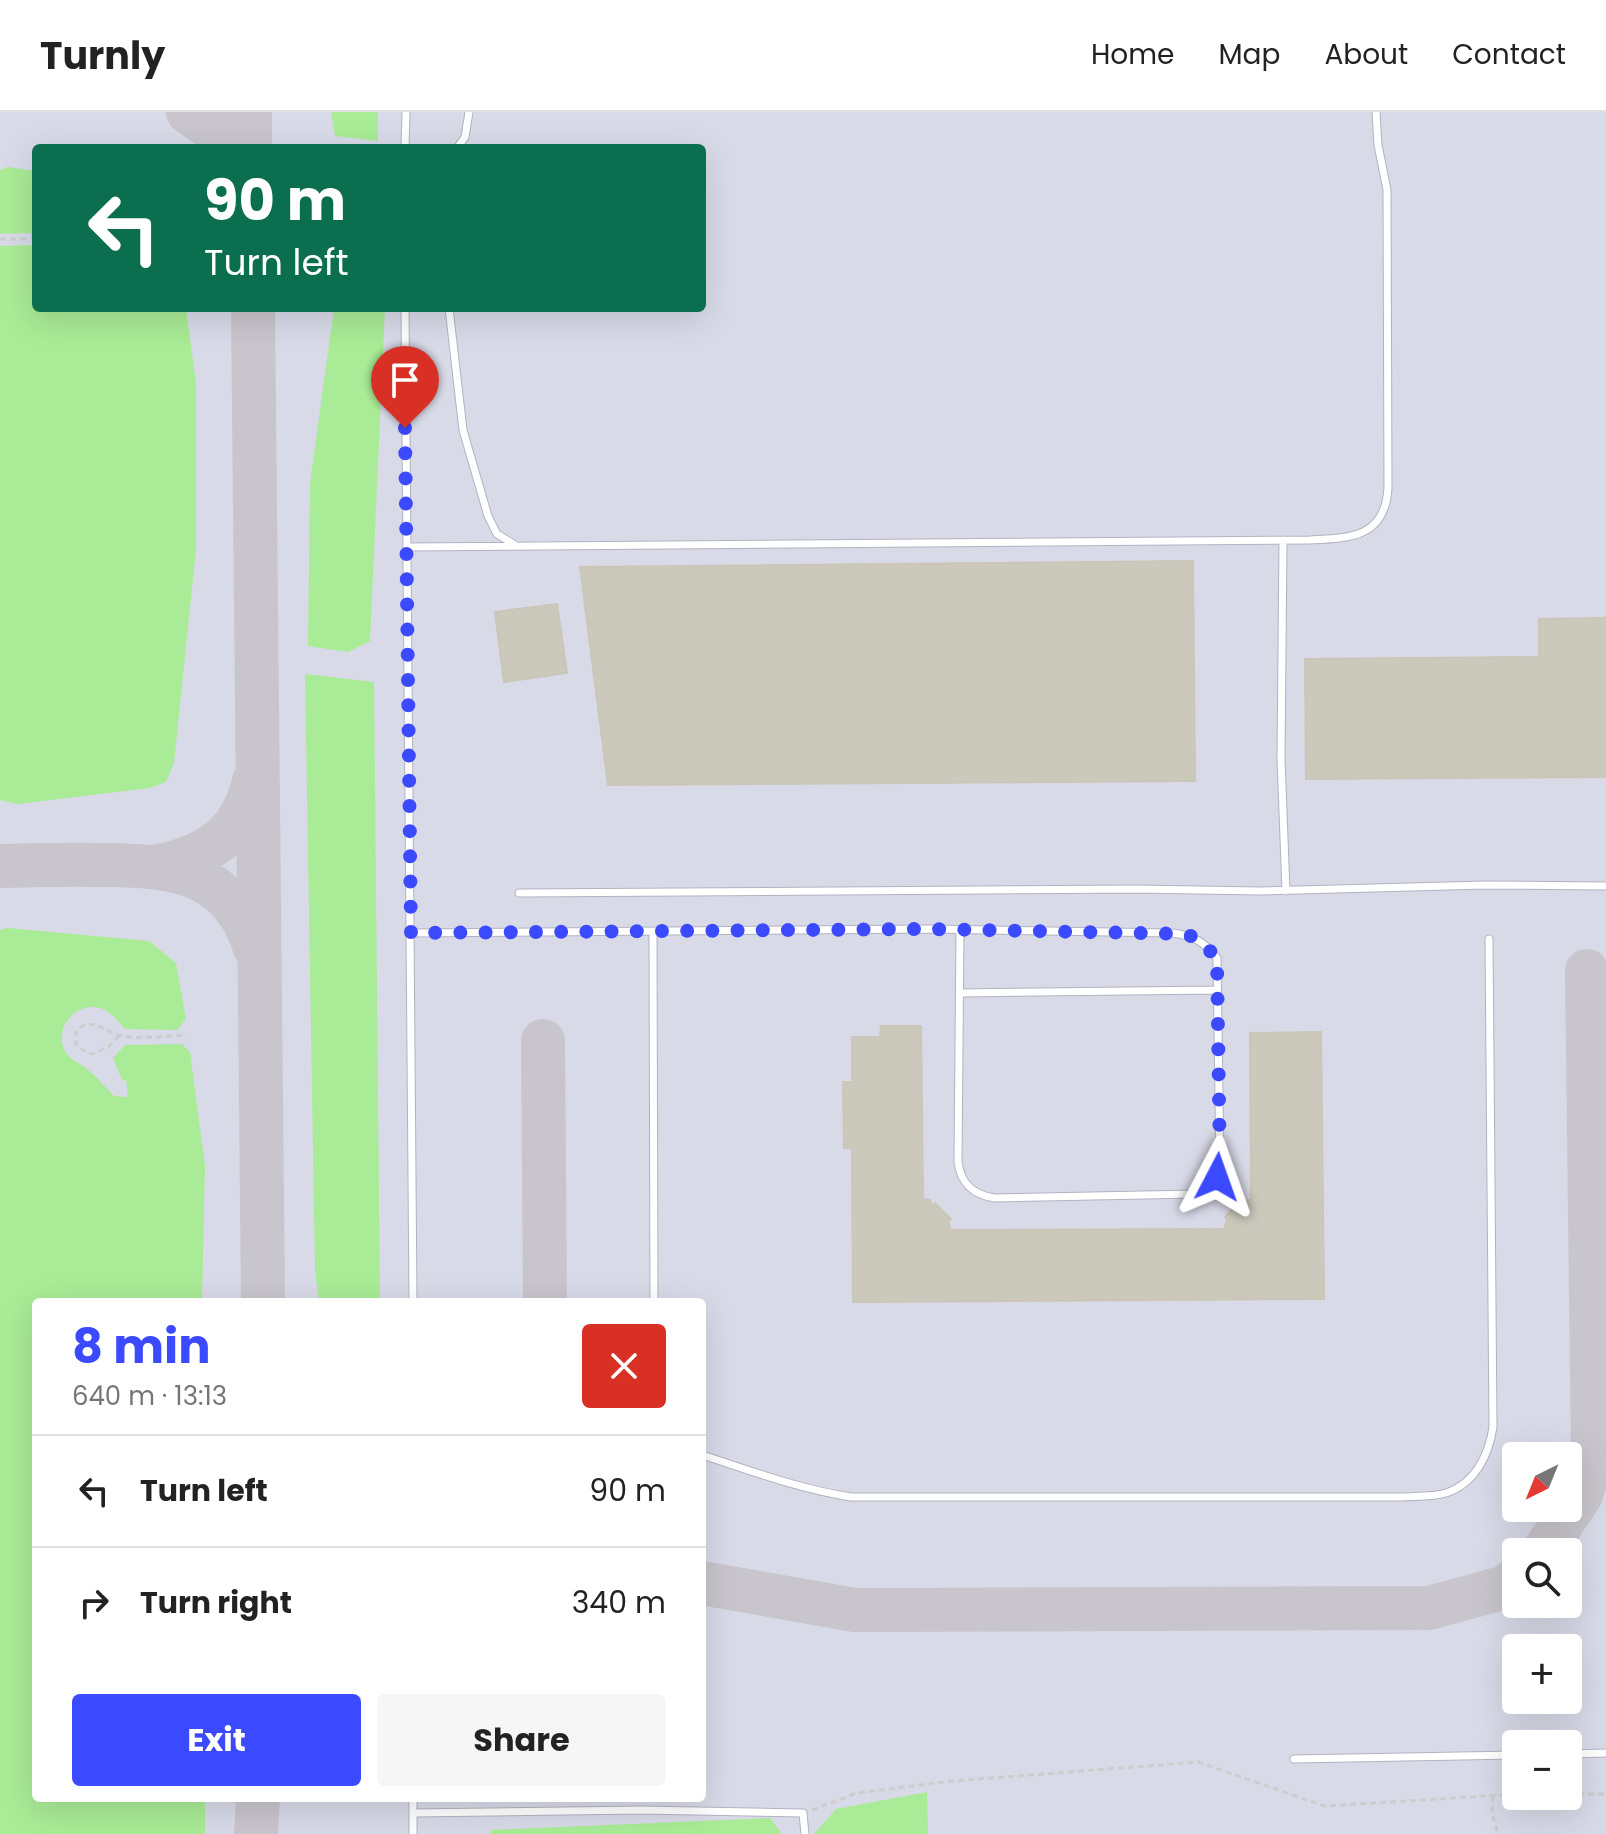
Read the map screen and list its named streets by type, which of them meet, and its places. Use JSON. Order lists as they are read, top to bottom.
{
  "north": "bottom left",
  "page": {
    "header": "Turnly",
    "nav": [
      "Home",
      "Map",
      "About",
      "Contact"
    ],
    "turn": ["90 m", "Turn left"],
    "heading": ["8 min", "640 m · 13:13"],
    "list": [
      {
        "name": "Turn left",
        "value": "90 m"
      },
      {
        "name": "Turn right",
        "value": "340 m"
      }
    ],
    "map_buttons": ["+", "−"],
    "buttons": ["Exit", "Share"]
  }
}
